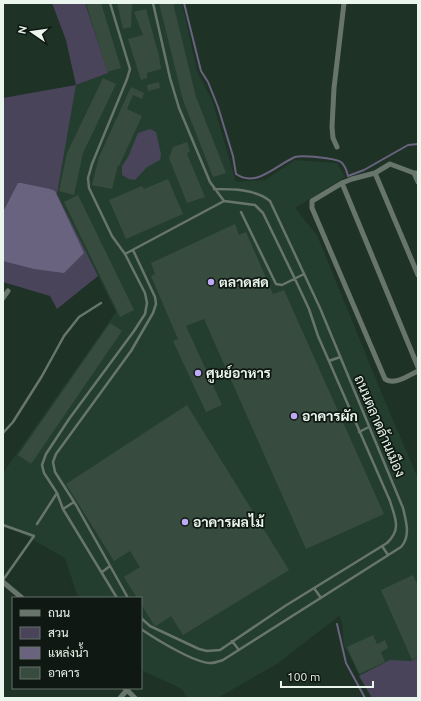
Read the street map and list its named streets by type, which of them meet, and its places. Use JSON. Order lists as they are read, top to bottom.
{
  "streets": {
    "lane": ["ถนนตลาดล้านเมือง"]
  },
  "places": [
    "ตลาดสด",
    "ศูนย์อาหาร",
    "อาคารผัก",
    "อาคารผลไม้"
  ],
  "legend": [
    "ถนน",
    "สวน",
    "แหล่งน้ำ",
    "อาคาร"
  ],
  "scale_bar": "100 m",
  "north": "left"
}
